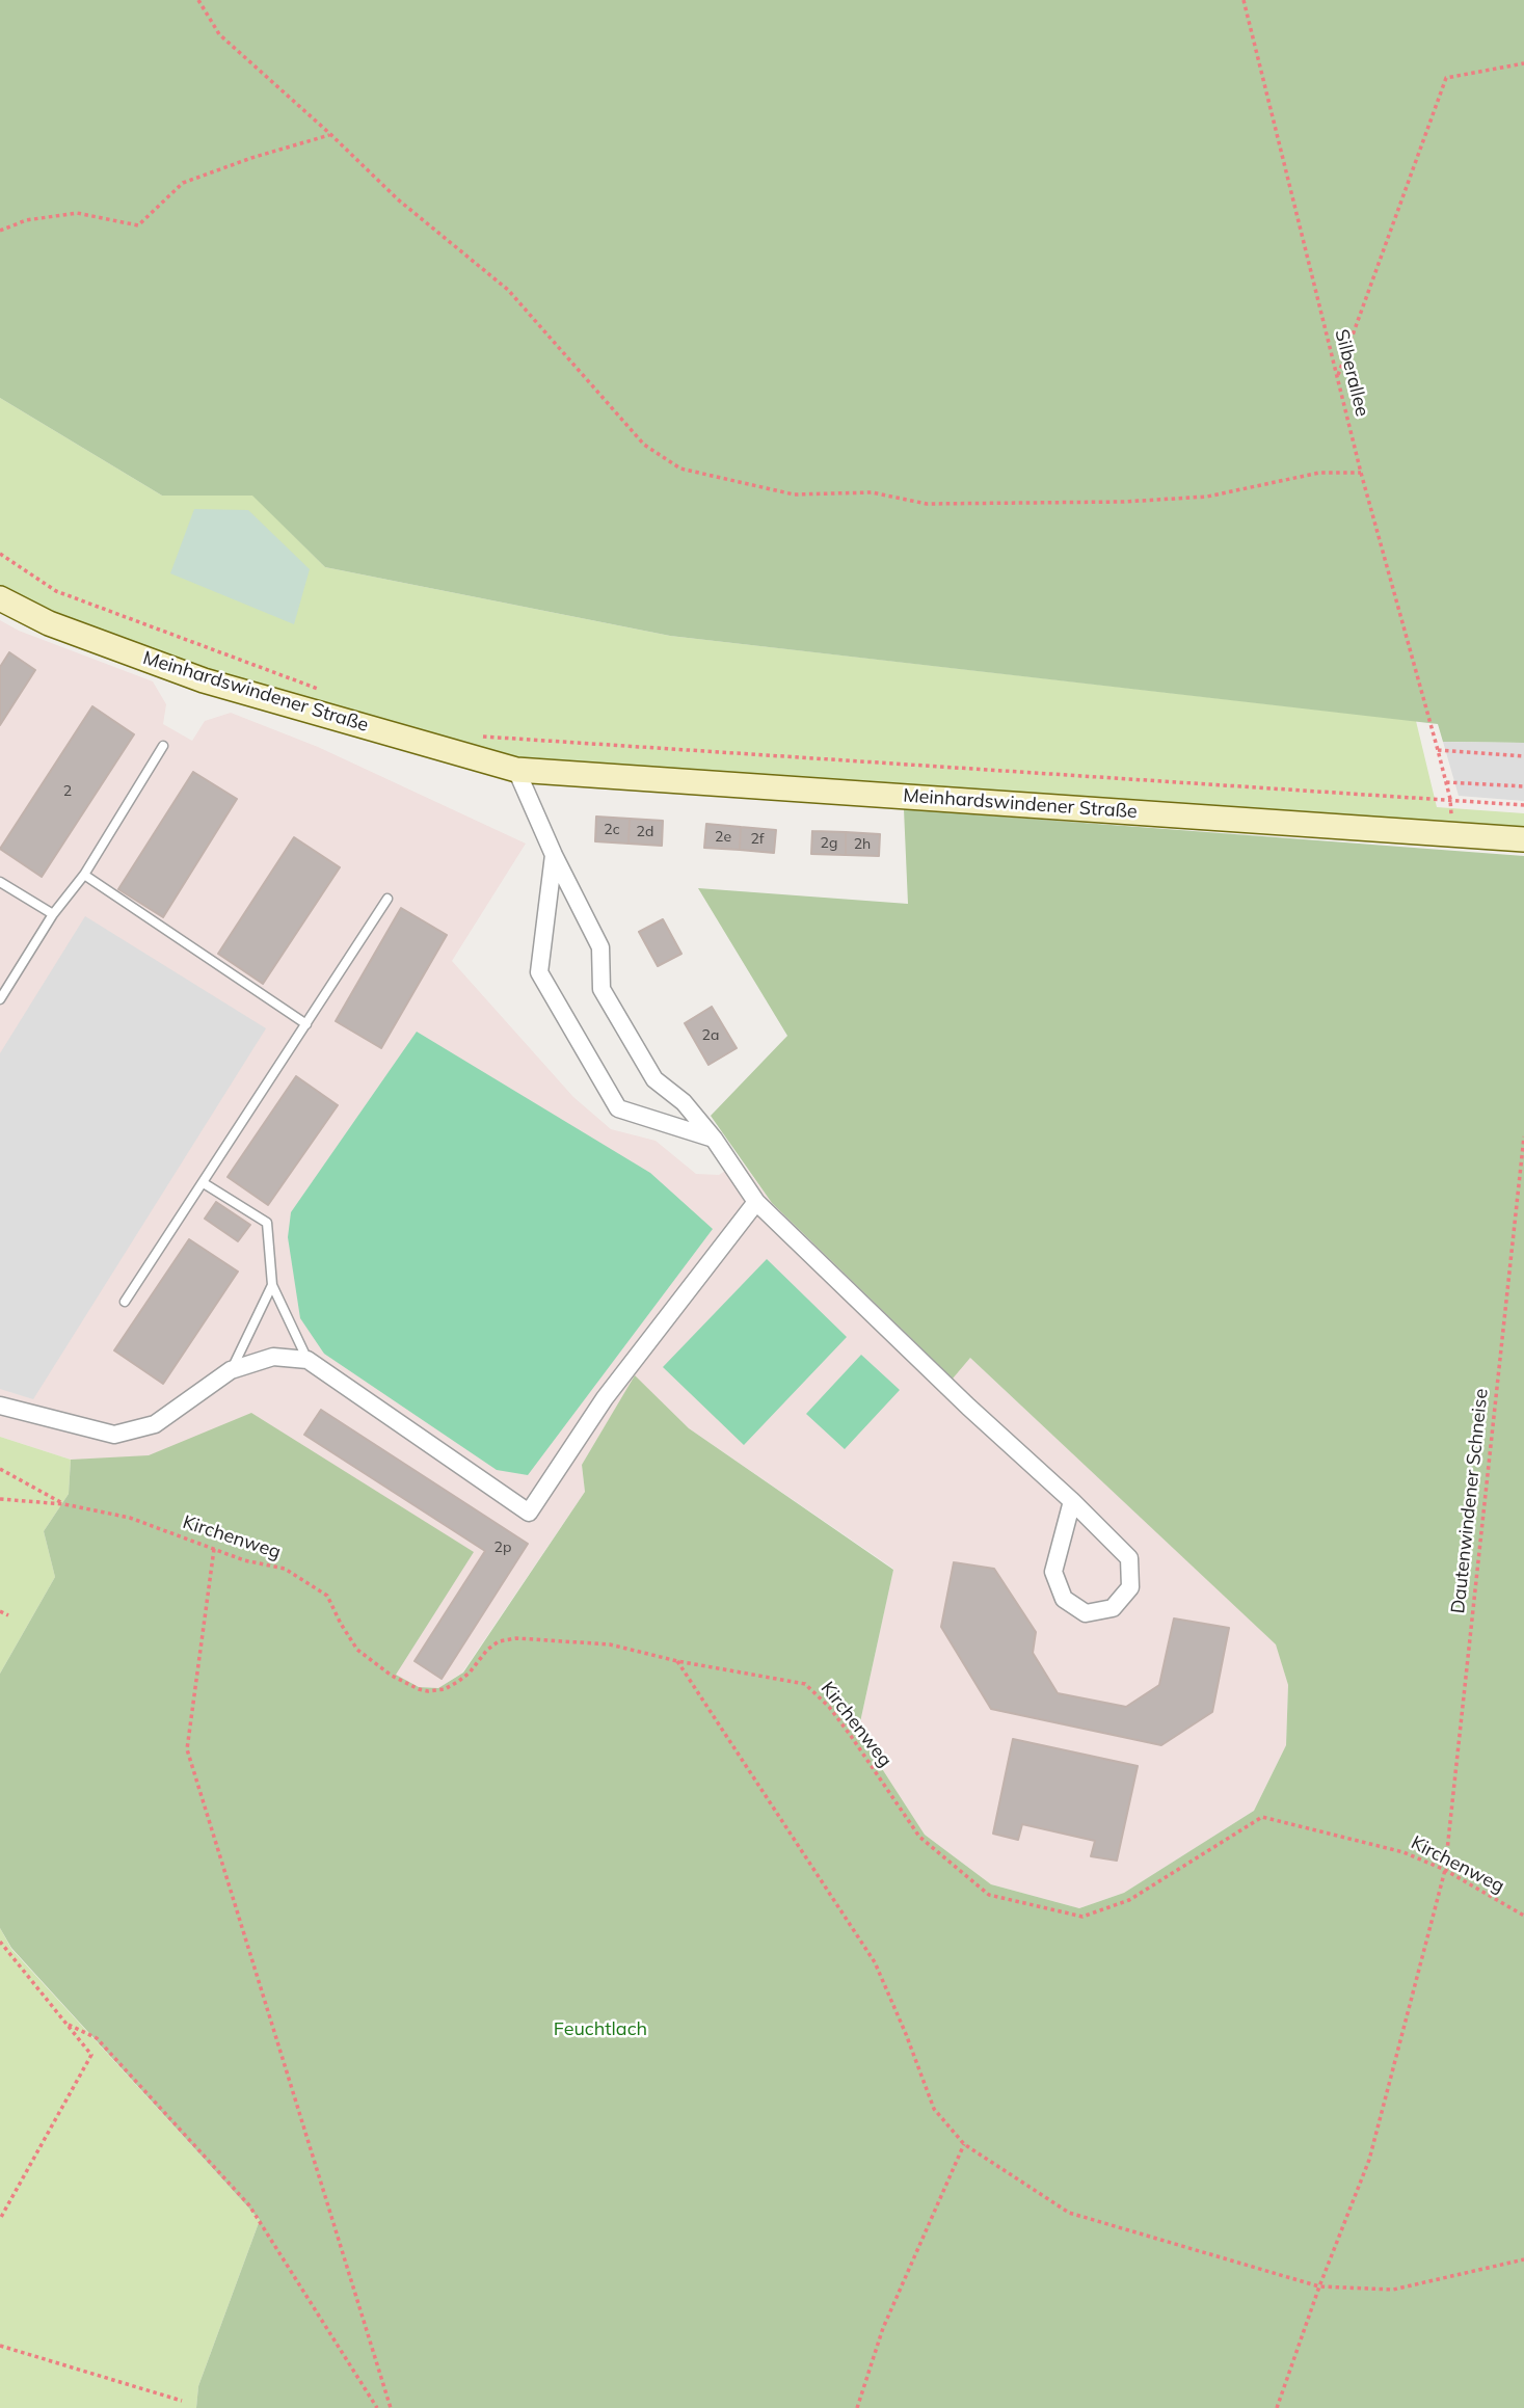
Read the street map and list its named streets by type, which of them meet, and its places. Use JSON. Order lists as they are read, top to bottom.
{
  "streets": {
    "street": ["Meinhardswindener Straße"],
    "path": ["Silberallee", "Dautenwindener Schneise", "Kirchenweg"]
  },
  "crossings": [
    ["Silberallee", "Meinhardswindener Straße"],
    ["Dautenwindener Schneise", "Kirchenweg"]
  ],
  "parks": ["Feuchtlach"],
  "house_numbers": [
    "2",
    "2c",
    "2d",
    "2e",
    "2f",
    "2g",
    "2h",
    "2a",
    "2p"
  ]
}
